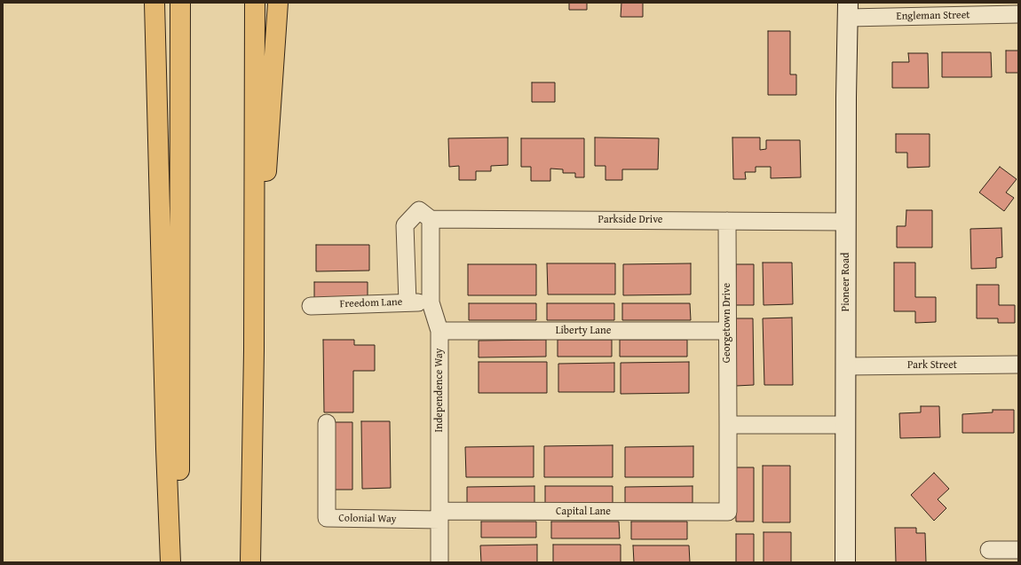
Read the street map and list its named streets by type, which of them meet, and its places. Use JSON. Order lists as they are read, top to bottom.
{
  "streets": {
    "street": [
      "Engleman Street",
      "Parkside Drive",
      "Pioneer Road",
      "Freedom Lane",
      "Georgetown Drive",
      "Liberty Lane",
      "Park Street",
      "Independence Way",
      "Capital Lane",
      "Colonial Way"
    ]
  },
  "crossings": [
    ["Engleman Street", "Pioneer Road"],
    ["Parkside Drive", "Pioneer Road"],
    ["Parkside Drive", "Georgetown Drive"],
    ["Parkside Drive", "Independence Way"],
    ["Pioneer Road", "Park Street"],
    ["Freedom Lane", "Independence Way"],
    ["Georgetown Drive", "Liberty Lane"],
    ["Georgetown Drive", "Capital Lane"],
    ["Liberty Lane", "Independence Way"],
    ["Independence Way", "Capital Lane"],
    ["Independence Way", "Colonial Way"],
    ["Capital Lane", "Colonial Way"]
  ]
}
